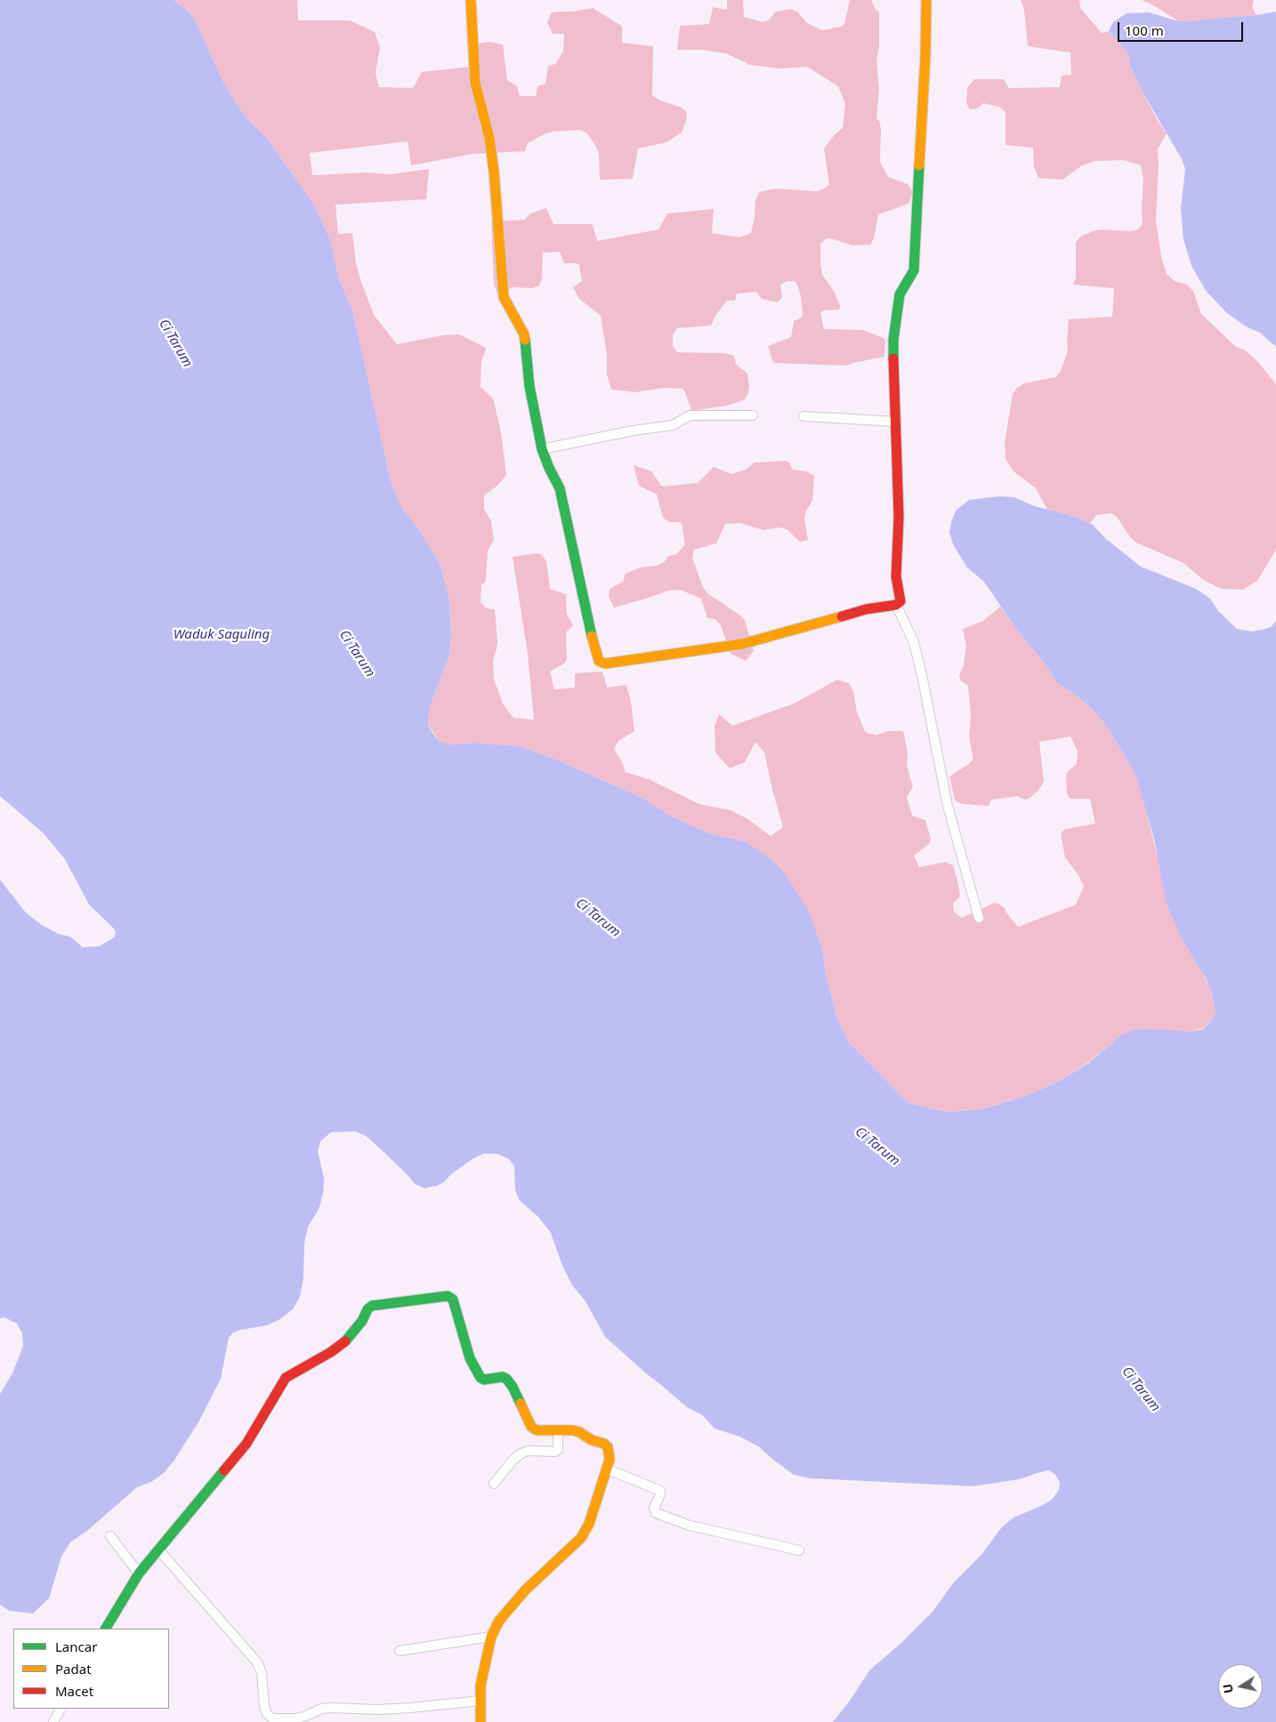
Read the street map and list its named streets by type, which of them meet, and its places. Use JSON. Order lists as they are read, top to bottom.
{
  "water": ["Ci Tarum", "Waduk Saguling"],
  "legend": ["Lancar", "Padat", "Macet"],
  "scale_bar": "100 m",
  "north": "left"
}
